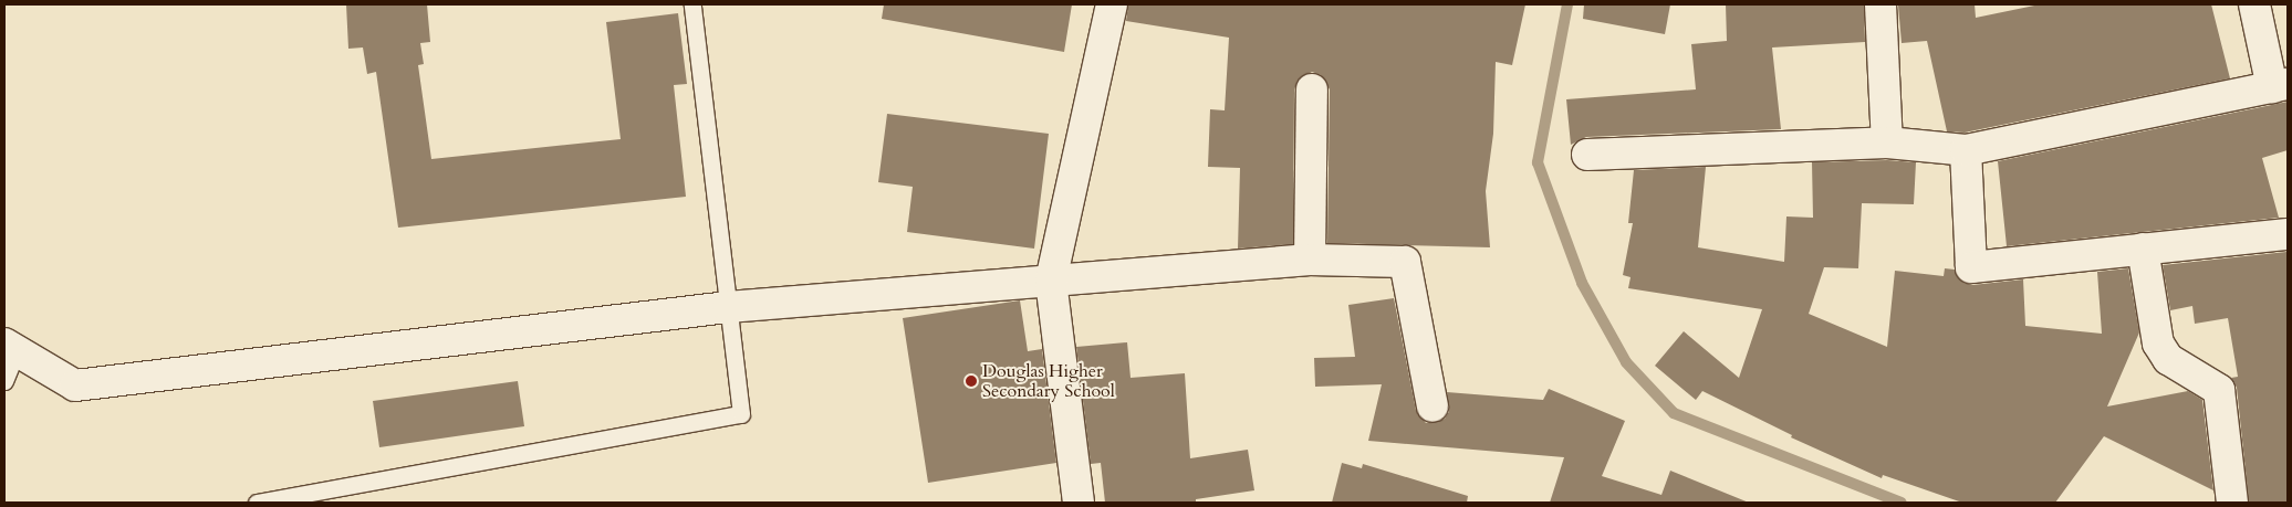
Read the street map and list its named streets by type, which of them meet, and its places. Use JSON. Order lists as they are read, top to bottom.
{
  "places": ["Douglas Higher Secondary School"]
}
